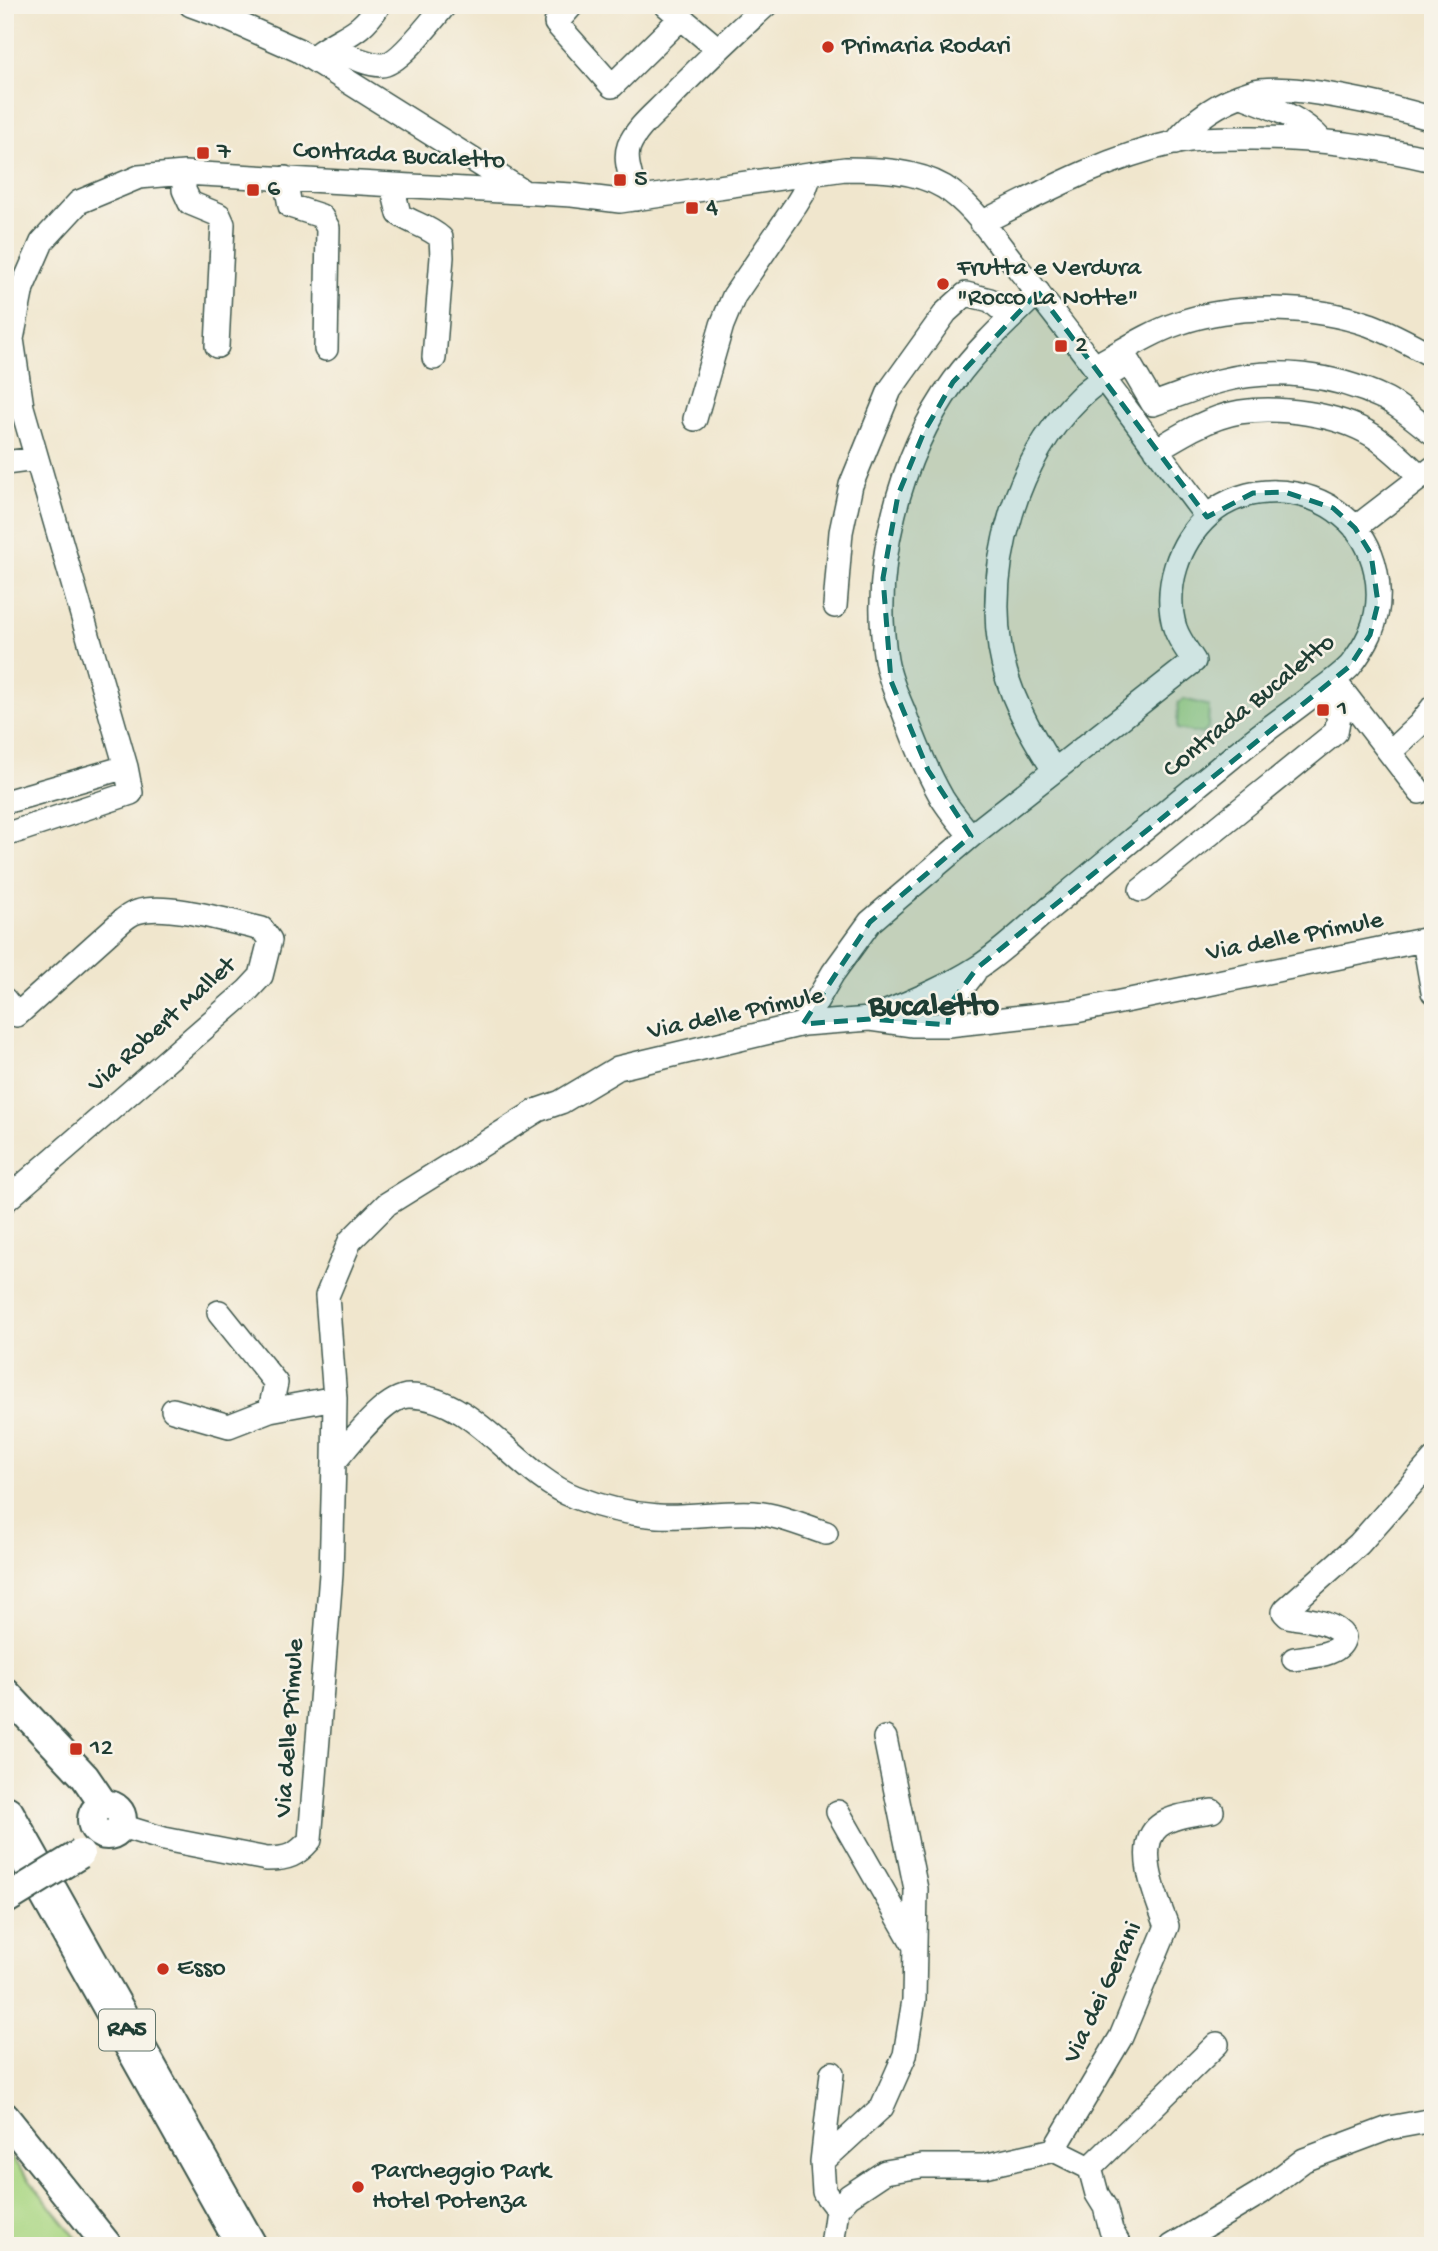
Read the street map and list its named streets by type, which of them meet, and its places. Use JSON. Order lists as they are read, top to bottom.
{
  "streets": {
    "highway": ["RA5"],
    "street": [
      "Contrada Bucaletto",
      "Via delle Primule",
      "Via Robert Mallet",
      "Via dei Gerani"
    ]
  },
  "crossings": [
    ["Contrada Bucaletto", "Via delle Primule"]
  ],
  "districts": ["Bucaletto"],
  "places": {
    "other": [
      "Primaria Rodari",
      "Frutta e Verdura \"Rocco La Notte\"",
      "Esso",
      "Parcheggio Park Hotel Potenza"
    ],
    "transit": [
      "7",
      "5",
      "6",
      "4",
      "2",
      "1",
      "12"
    ]
  }
}
